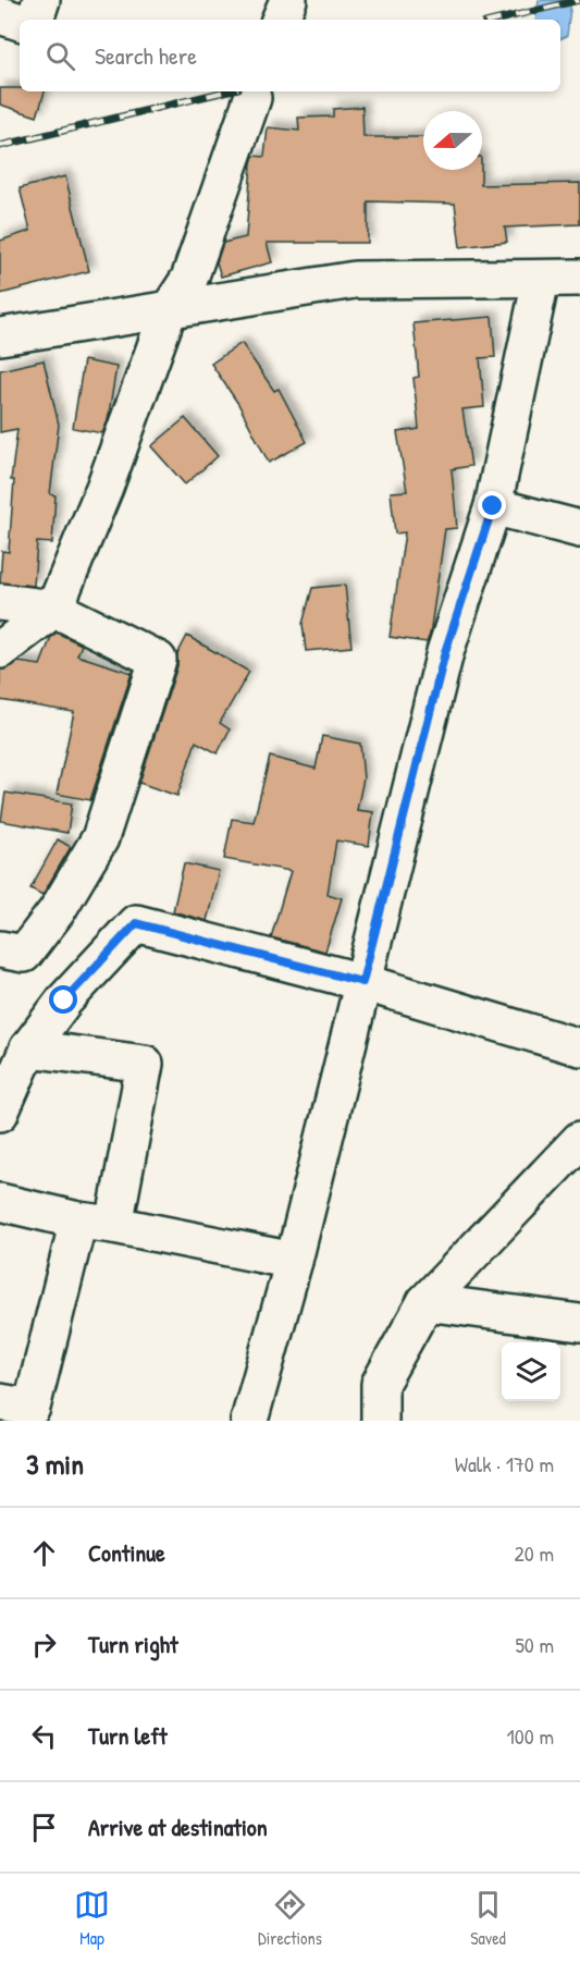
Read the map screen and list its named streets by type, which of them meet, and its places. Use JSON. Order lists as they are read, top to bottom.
{
  "north": "left",
  "page": {
    "search": "Search here",
    "heading": ["3 min", "Walk · 170 m"],
    "list": [
      ["Continue", "20 m"],
      ["Turn right", "50 m"],
      ["Turn left", "100 m"],
      "Arrive at destination"
    ],
    "nav": ["Map", "Directions", "Saved"]
  }
}
